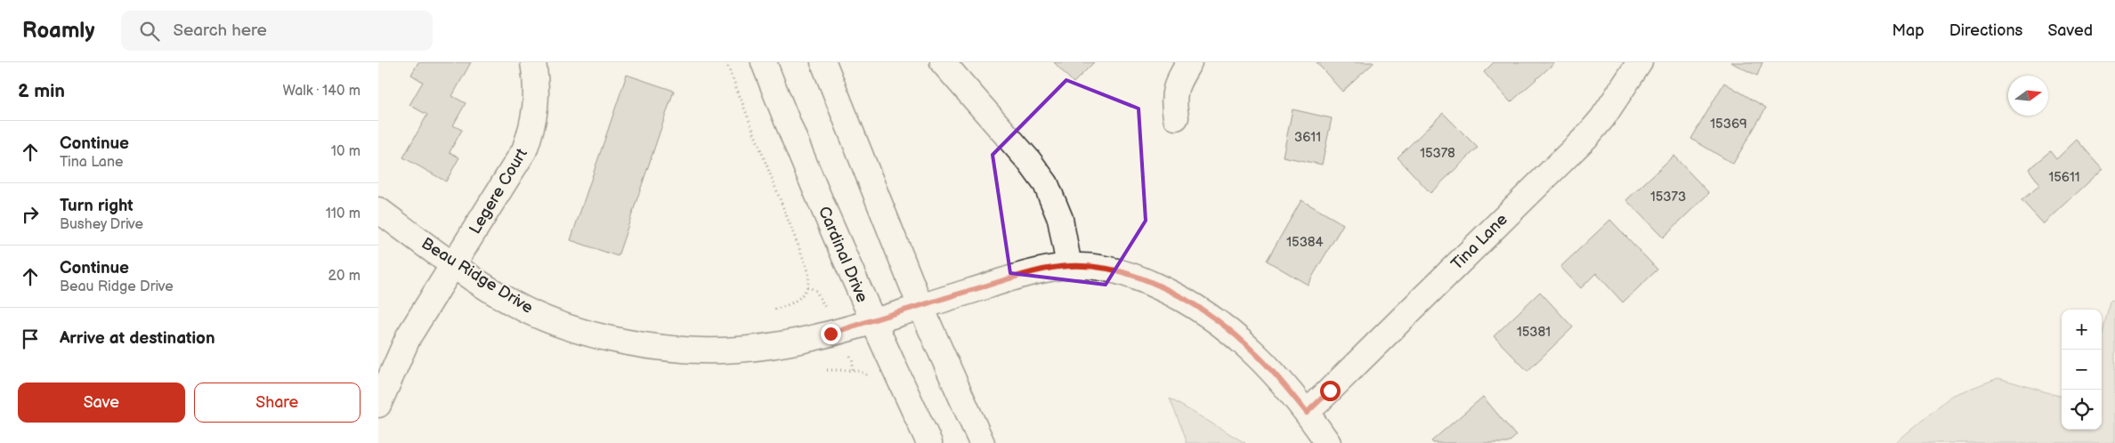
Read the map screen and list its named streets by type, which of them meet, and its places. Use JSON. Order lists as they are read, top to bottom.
{
  "streets": {
    "street": [
      "Legere Court",
      "Tina Lane",
      "Cardinal Drive",
      "Beau Ridge Drive"
    ]
  },
  "crossings": [
    ["Legere Court", "Beau Ridge Drive"],
    ["Tina Lane", "Beau Ridge Drive"],
    ["Cardinal Drive", "Beau Ridge Drive"]
  ],
  "house_numbers": [
    "15369",
    "3611",
    "15378",
    "15611",
    "15373",
    "15384",
    "15381"
  ],
  "north": "right",
  "page": {
    "header": "Roamly",
    "search": "Search here",
    "nav": ["Map", "Directions", "Saved"],
    "heading": ["2 min", "Walk · 140 m"],
    "list": [
      ["Continue", "Tina Lane", "10 m"],
      ["Turn right", "Bushey Drive", "110 m"],
      ["Continue", "Beau Ridge Drive", "20 m"],
      "Arrive at destination"
    ],
    "map_buttons": ["+", "−"],
    "buttons": ["Save", "Share"]
  }
}
